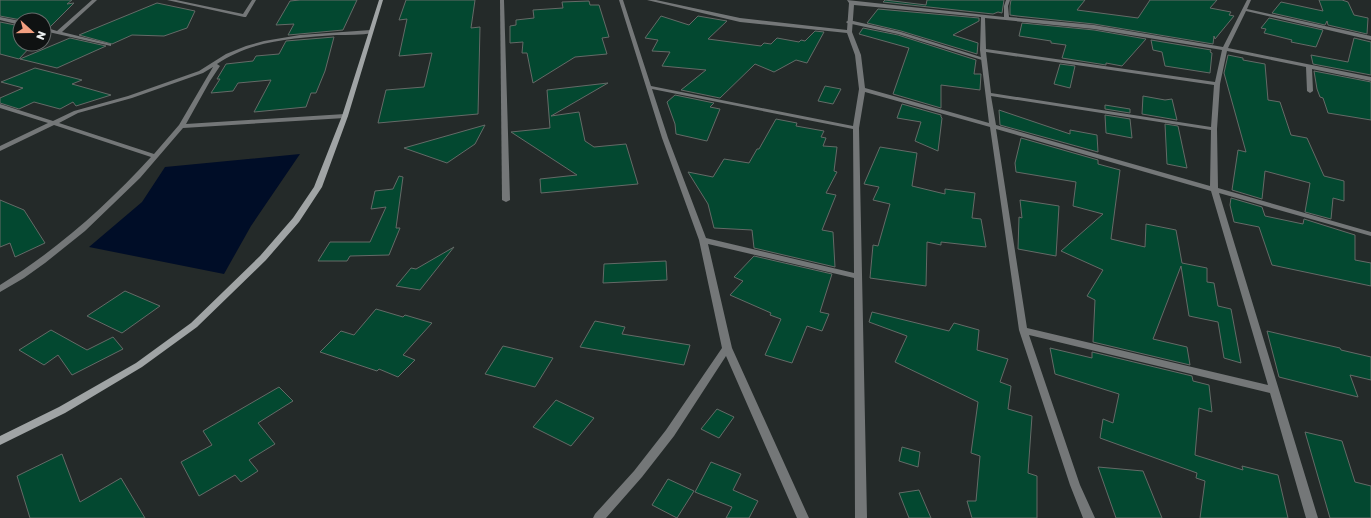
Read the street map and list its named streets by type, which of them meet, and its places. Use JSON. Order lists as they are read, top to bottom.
{
  "north": "right"
}
